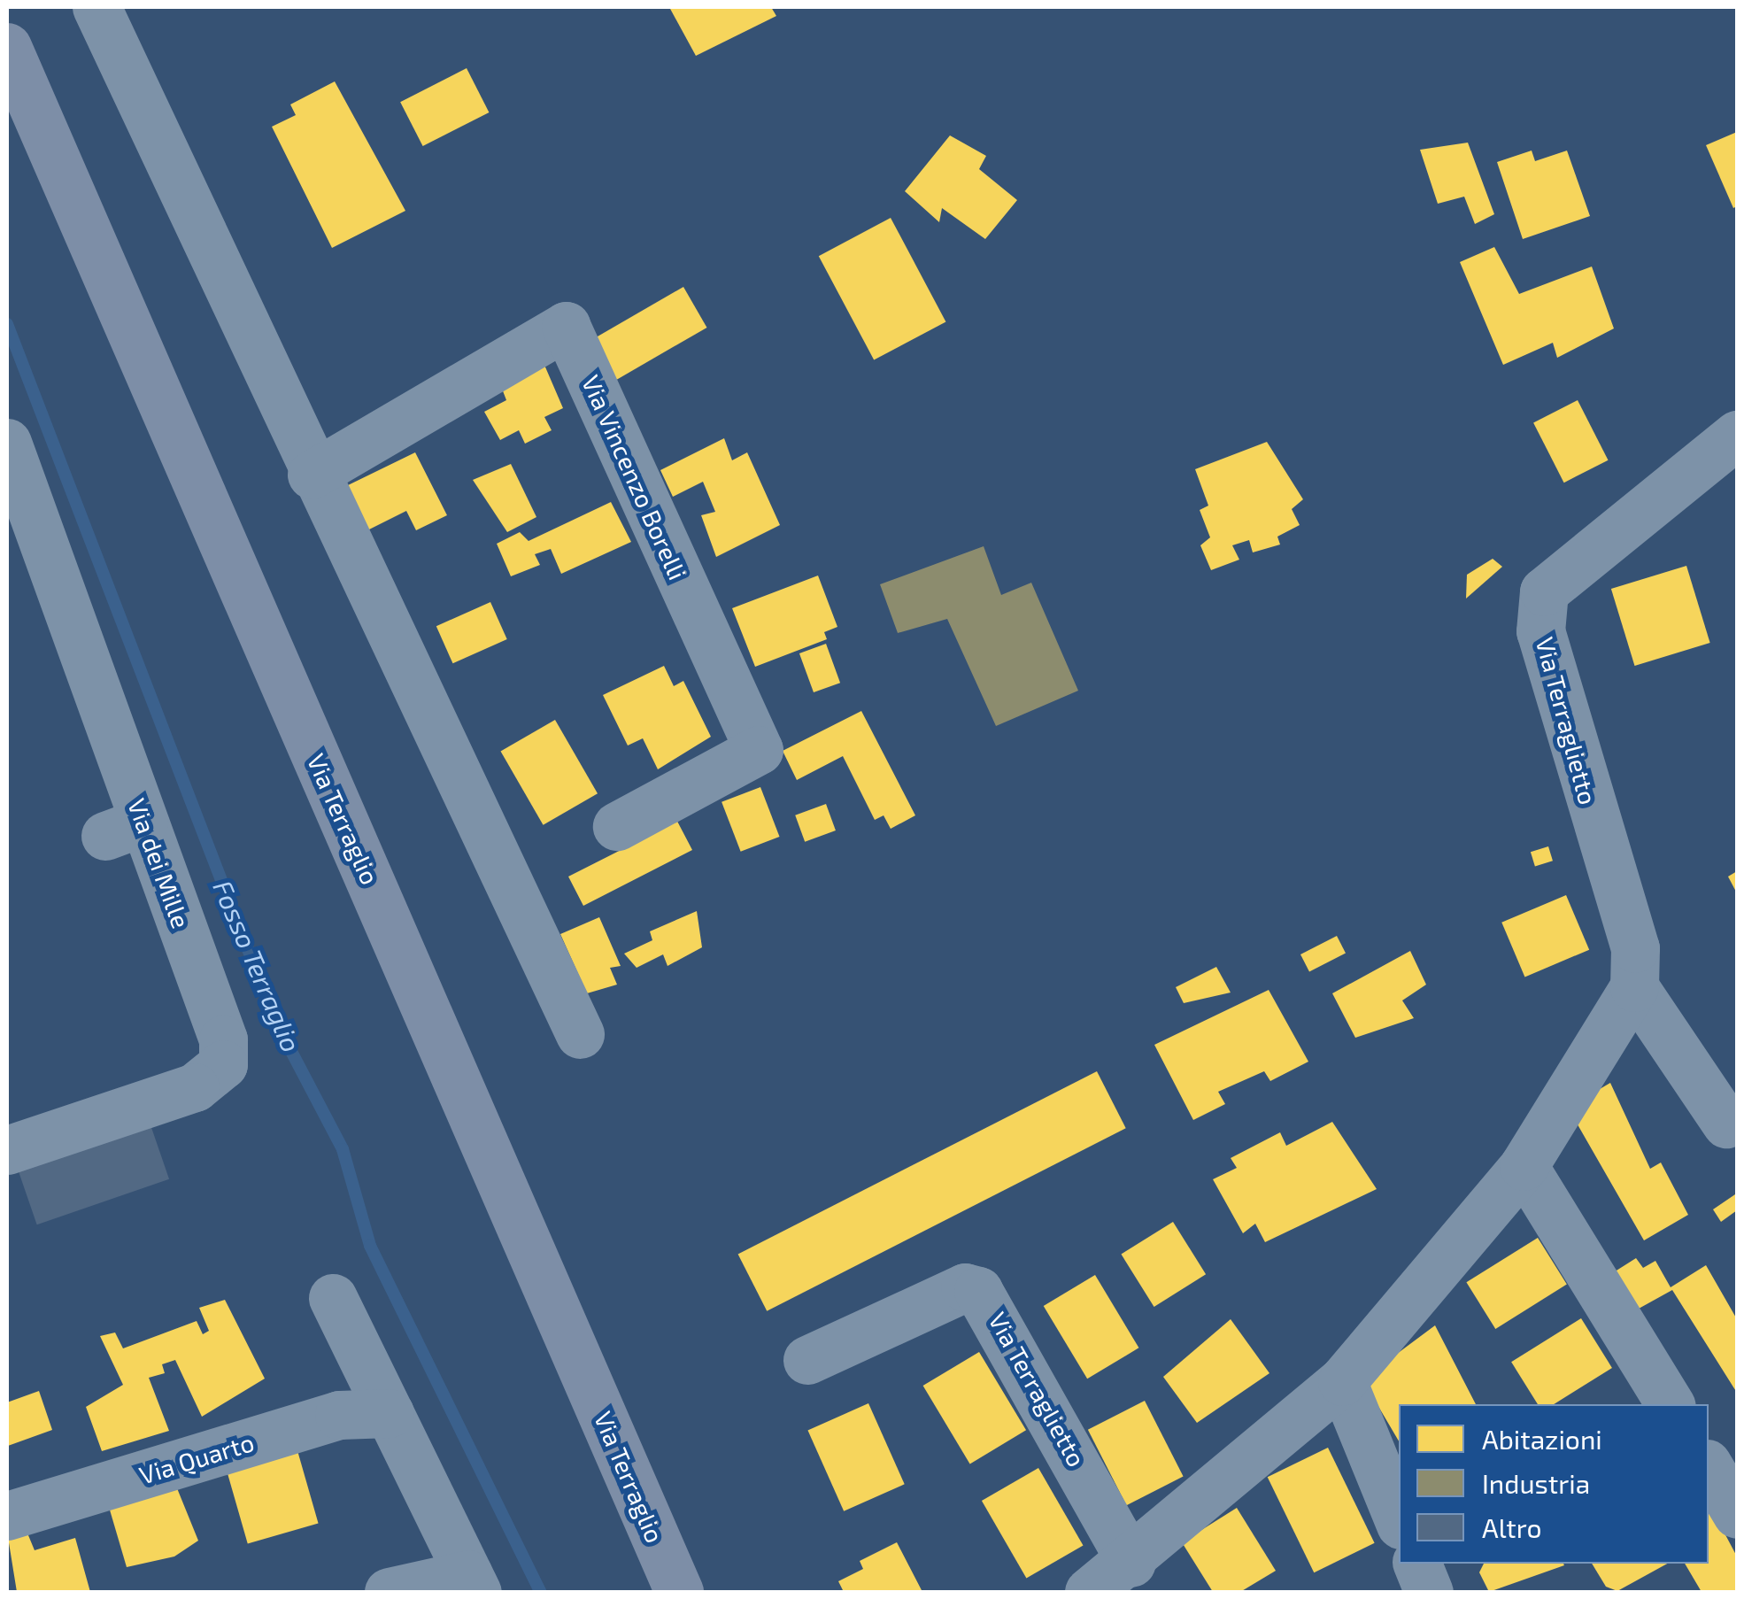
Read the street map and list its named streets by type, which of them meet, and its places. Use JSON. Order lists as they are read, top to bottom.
{
  "streets": {
    "main road": ["Via Terraglio"],
    "street": [
      "Via Vincenzo Borelli",
      "Via Terraglietto",
      "Via dei Mille",
      "Via Quarto"
    ]
  },
  "water": ["Fosso Terraglio"],
  "legend": ["Abitazioni", "Industria", "Altro"]
}
